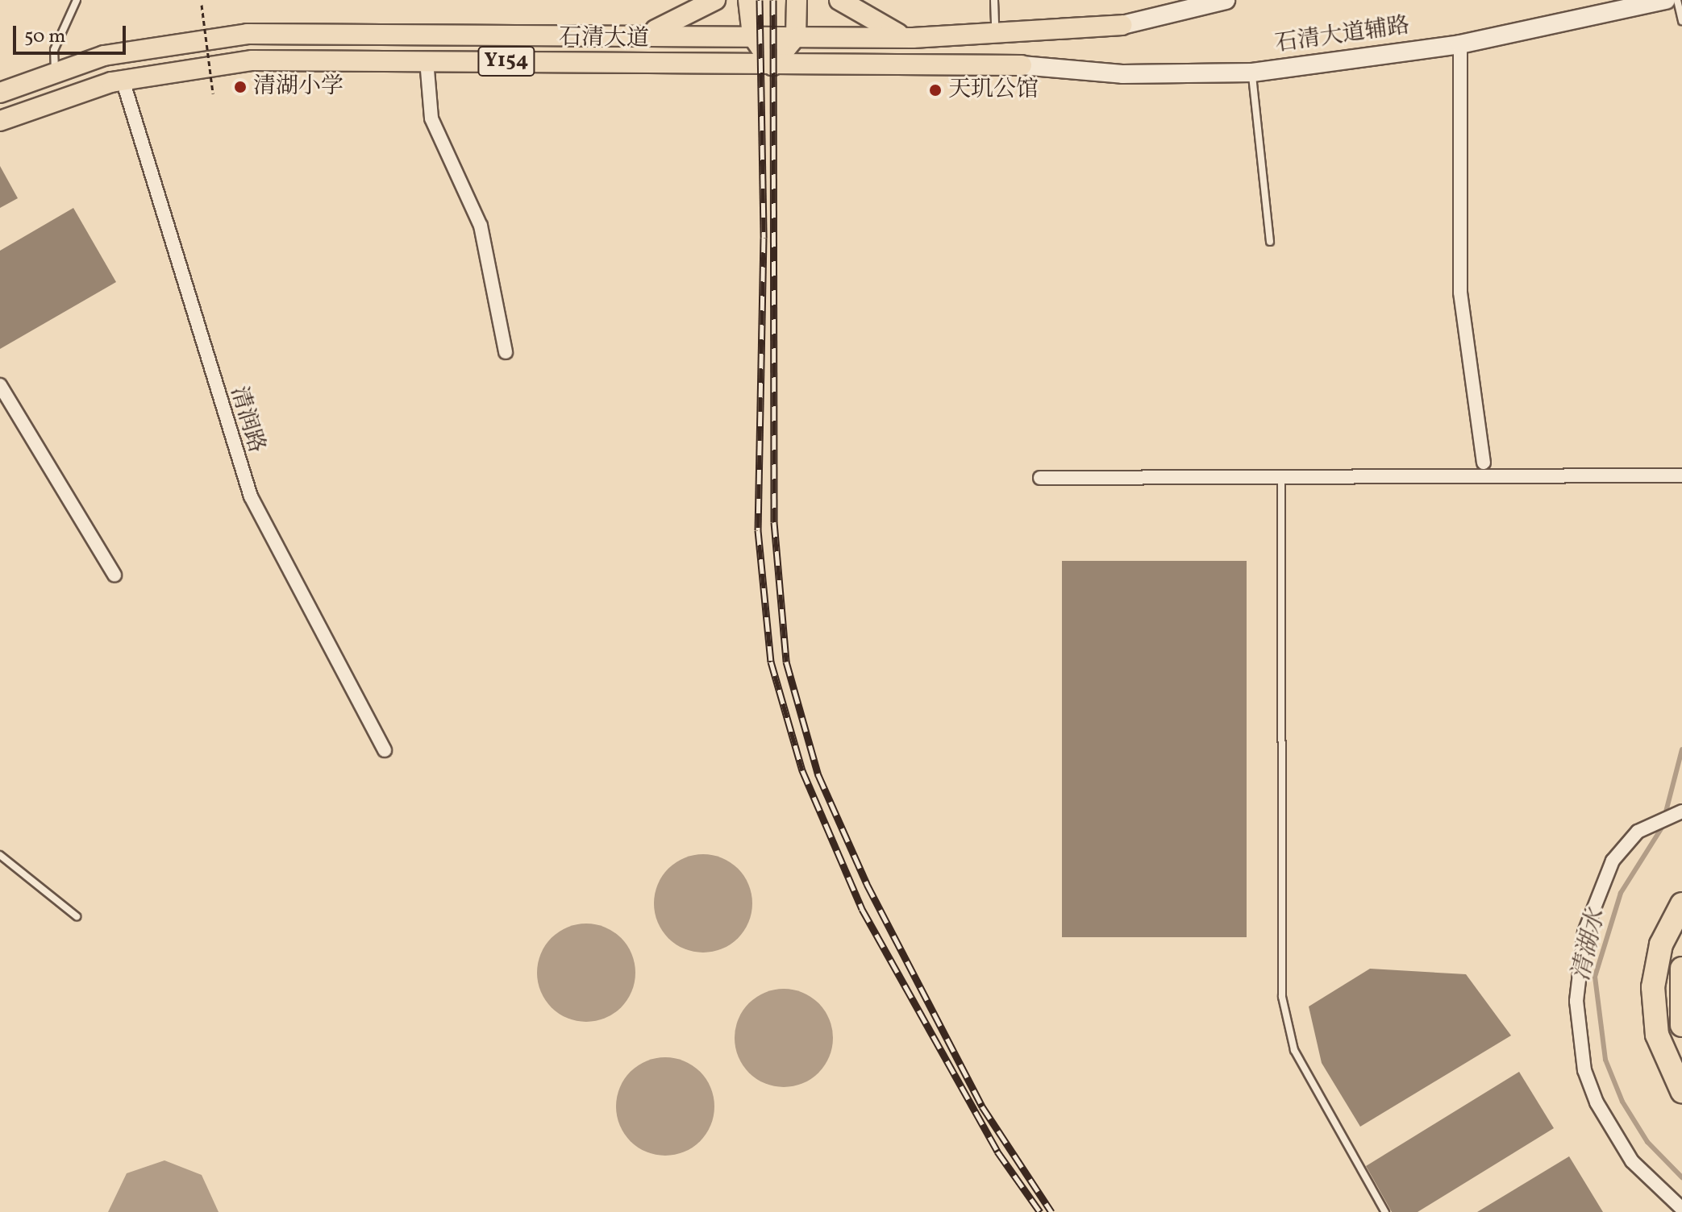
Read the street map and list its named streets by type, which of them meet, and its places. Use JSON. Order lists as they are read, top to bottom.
{
  "streets": {
    "main road": ["石清大道辅路", "石清大道", "Y154"],
    "street": ["清润路"]
  },
  "crossings": [
    ["石清大道辅路", "石清大道"],
    ["石清大道", "Y154"],
    ["石清大道", "清润路"]
  ],
  "water": ["清湖水"],
  "places": ["清湖小学", "天玑公馆"],
  "scale_bar": "50 m"
}
